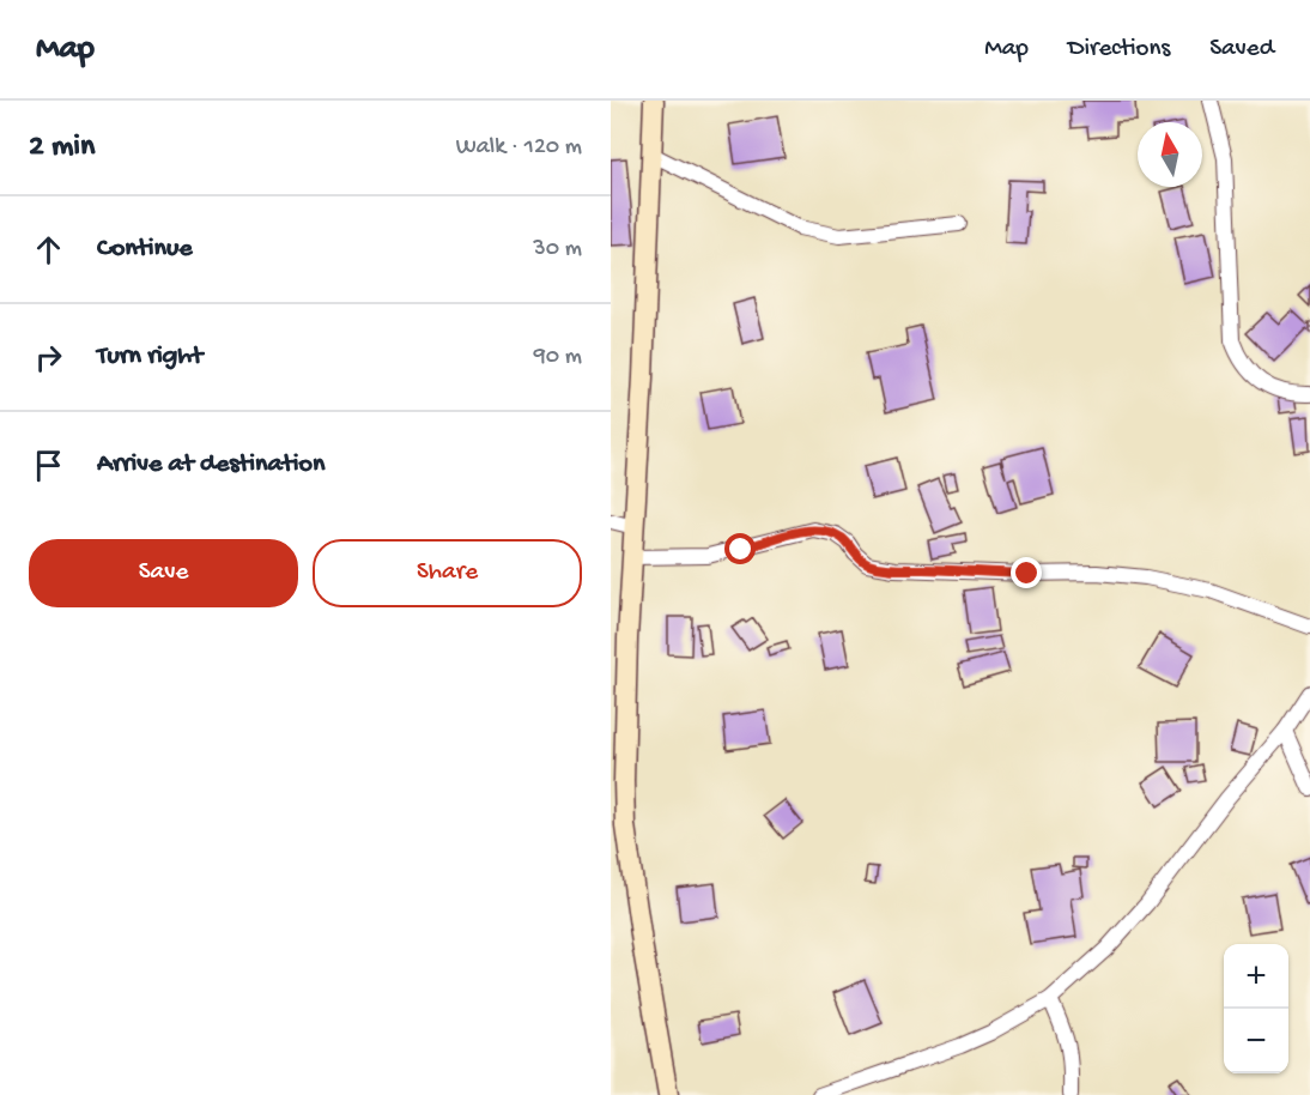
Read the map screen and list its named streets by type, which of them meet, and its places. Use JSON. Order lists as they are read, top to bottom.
{
  "north": "top",
  "page": {
    "header": "Map",
    "nav": ["Map", "Directions", "Saved"],
    "heading": ["2 min", "Walk · 120 m"],
    "list": [
      ["Continue", "30 m"],
      ["Turn right", "90 m"],
      "Arrive at destination"
    ],
    "buttons": ["Save", "Share"],
    "map_buttons": ["+", "−"]
  }
}
